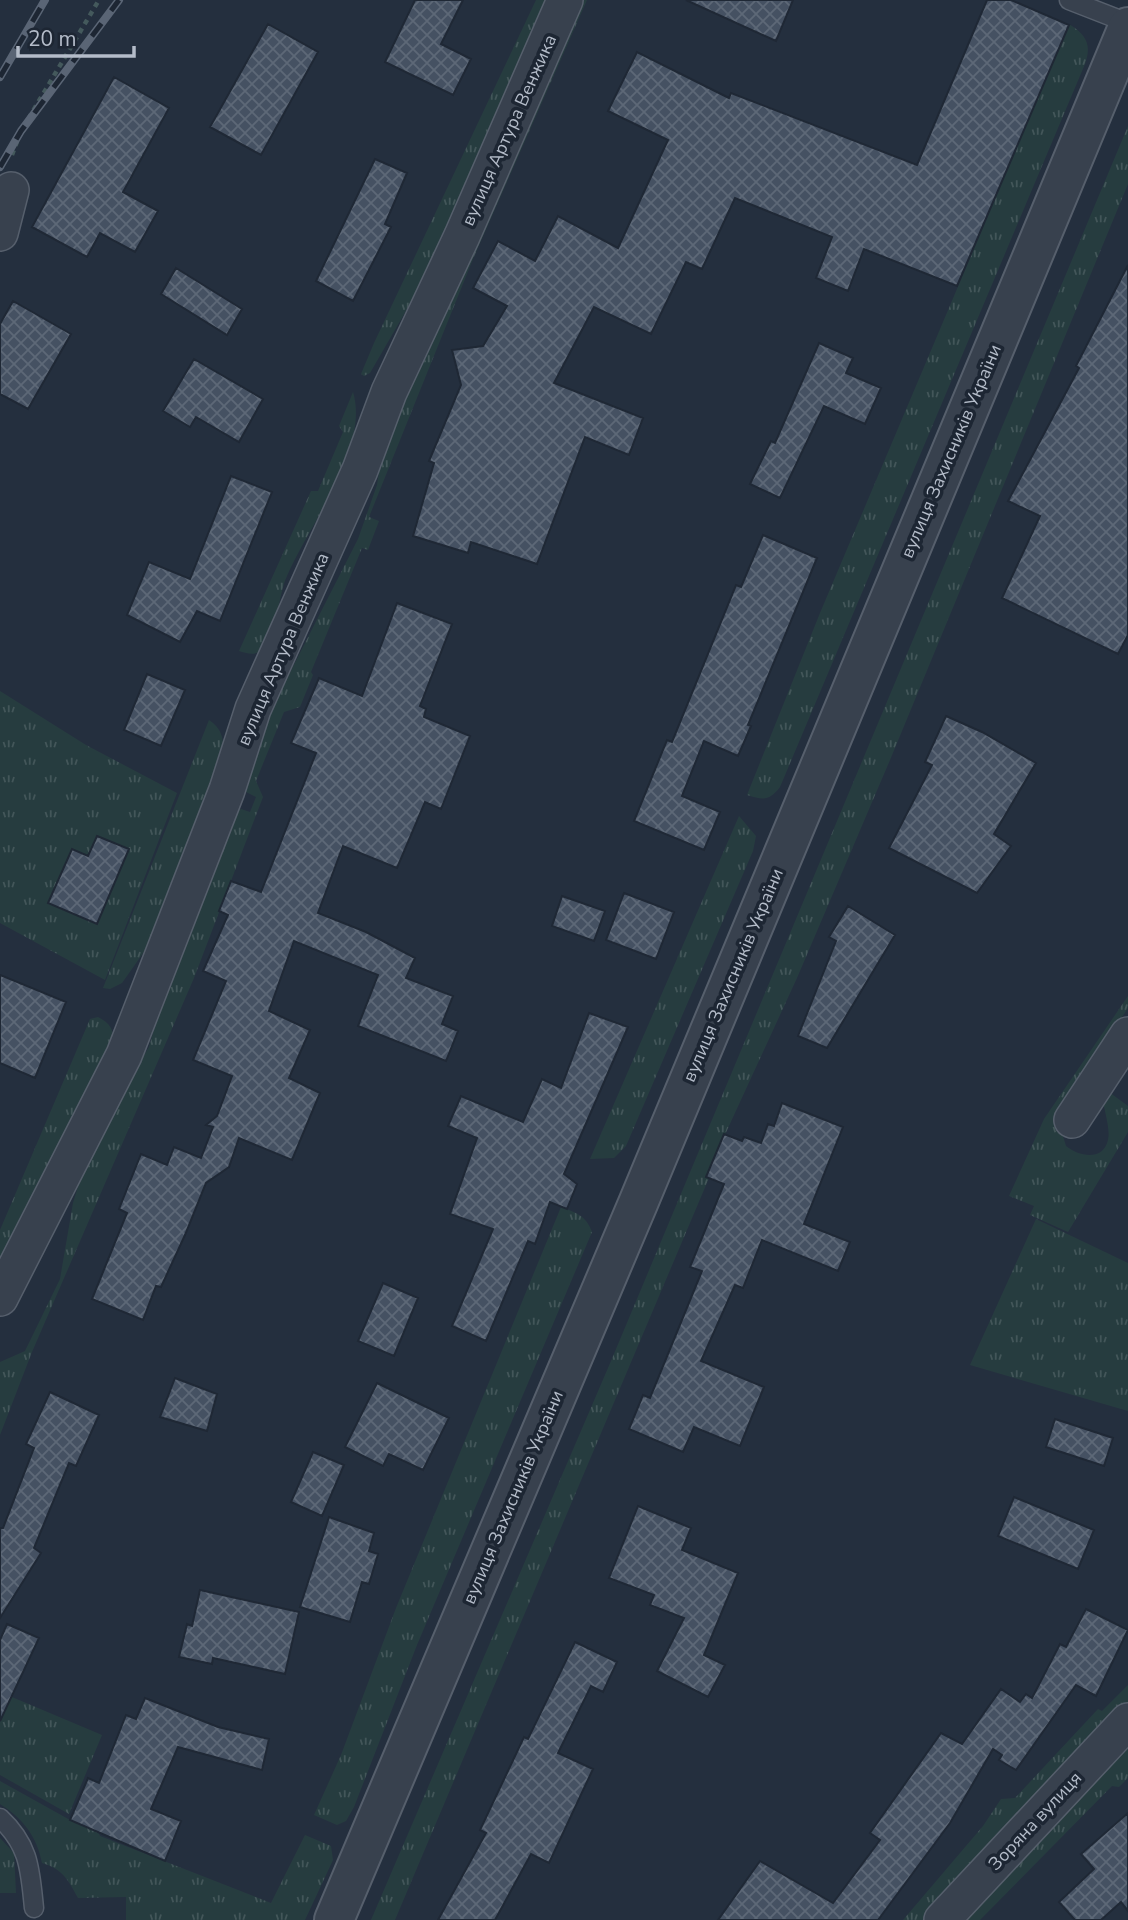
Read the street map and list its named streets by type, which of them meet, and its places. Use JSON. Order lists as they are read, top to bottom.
{
  "streets": {
    "street": ["вулиця Артура Венжика", "вулиця Захисників України", "Зоряна вулиця"]
  },
  "scale_bar": "20 m"
}
